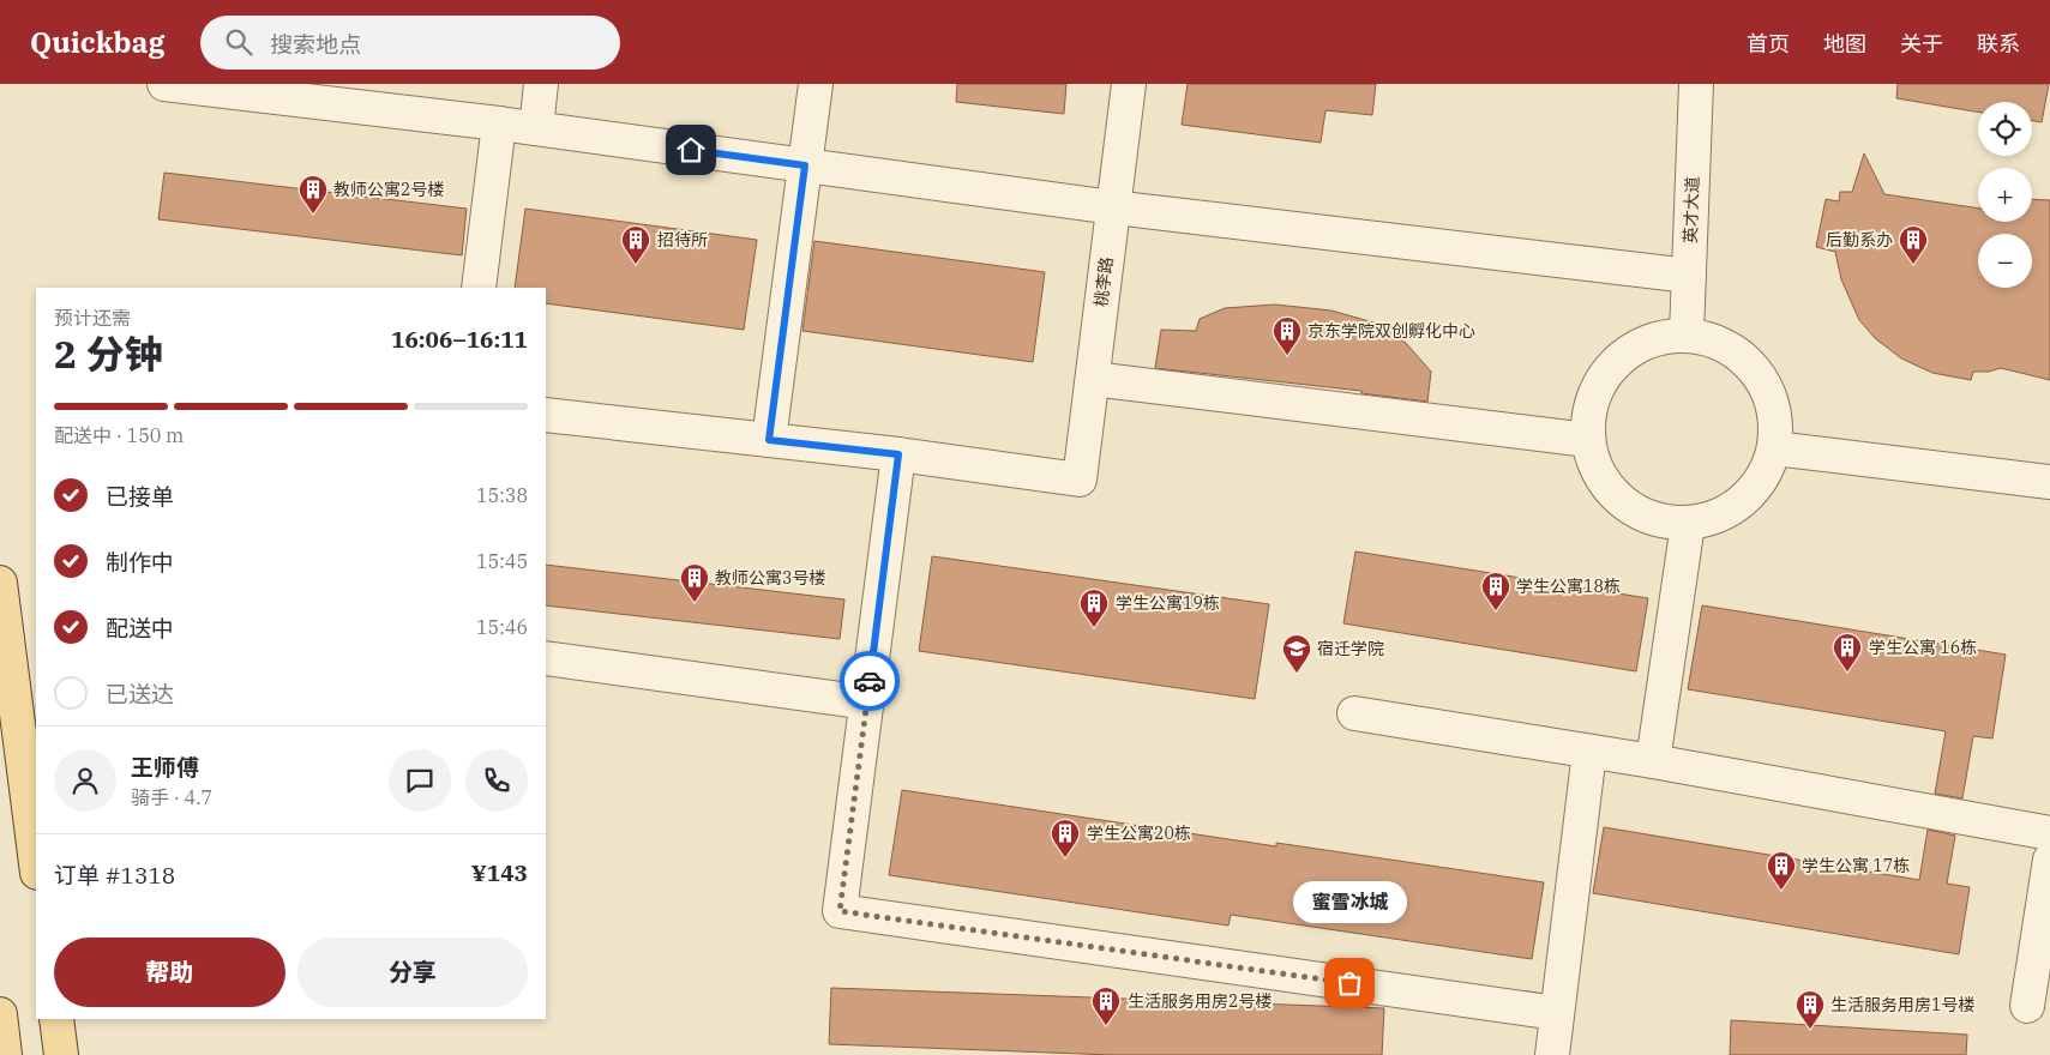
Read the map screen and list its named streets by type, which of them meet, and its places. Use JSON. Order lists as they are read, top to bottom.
{
  "streets": {
    "lane": ["英才大道", "桃李路"]
  },
  "places": {
    "building": [
      "教师公寓2号楼",
      "招待所",
      "后勤系办",
      "京东学院双创孵化中心",
      "教师公寓3号楼",
      "学生公寓18栋",
      "学生公寓19栋",
      "学生公寓 16栋",
      "学生公寓20栋",
      "学生公寓 17栋",
      "生活服务用房2号楼",
      "生活服务用房1号楼"
    ],
    "school or university": ["宿迁学院"],
    "other": ["蜜雪冰城"]
  },
  "page": {
    "header": "Quickbag",
    "search": "搜索地点",
    "nav": [
      "首页",
      "地图",
      "关于",
      "联系"
    ],
    "map_buttons": ["+", "−"],
    "heading": ["2 分钟", "预计还需", "16:06–16:11"],
    "panel": [
      "王师傅",
      "骑手 · 4.7",
      "订单 #1318",
      "¥143"
    ],
    "bar": "配送中 · 150 m",
    "list": [
      ["已接单", "15:38"],
      ["制作中", "15:45"],
      ["配送中", "15:46"],
      "已送达"
    ],
    "bubble": "蜜雪冰城",
    "buttons": ["帮助", "分享"]
  }
}
